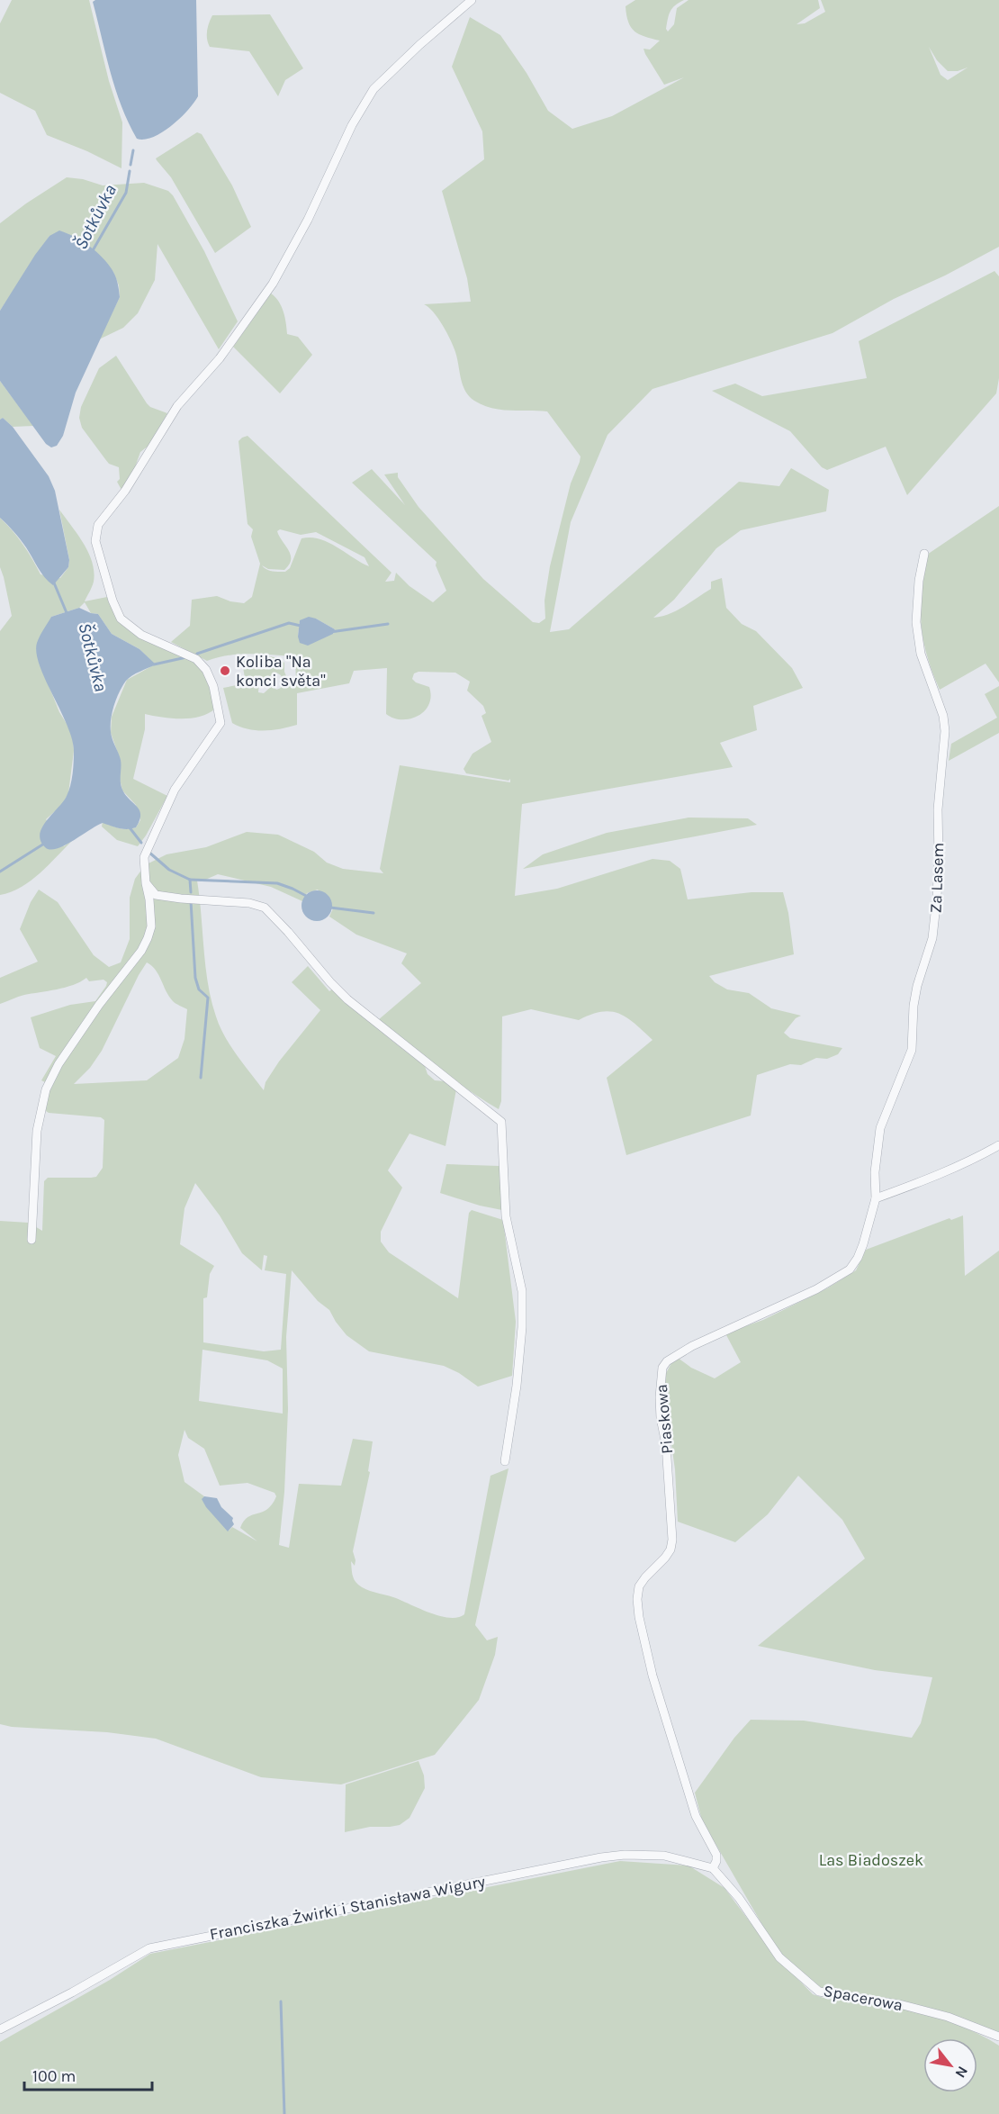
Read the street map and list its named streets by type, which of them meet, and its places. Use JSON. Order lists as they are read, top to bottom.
{
  "streets": {
    "street": [
      "Za Lasem",
      "Piaskowa",
      "Franciszka Żwirki i Stanisława Wigury",
      "Spacerowa"
    ]
  },
  "crossings": [
    ["Za Lasem", "Piaskowa"],
    ["Piaskowa", "Franciszka Żwirki i Stanisława Wigury"],
    ["Piaskowa", "Spacerowa"],
    ["Franciszka Żwirki i Stanisława Wigury", "Spacerowa"]
  ],
  "water": ["Šotkůvka"],
  "parks": ["Las Biadoszek"],
  "places": ["Koliba \"Na konci světa\""],
  "scale_bar": "100 m",
  "north": "bottom right"
}
